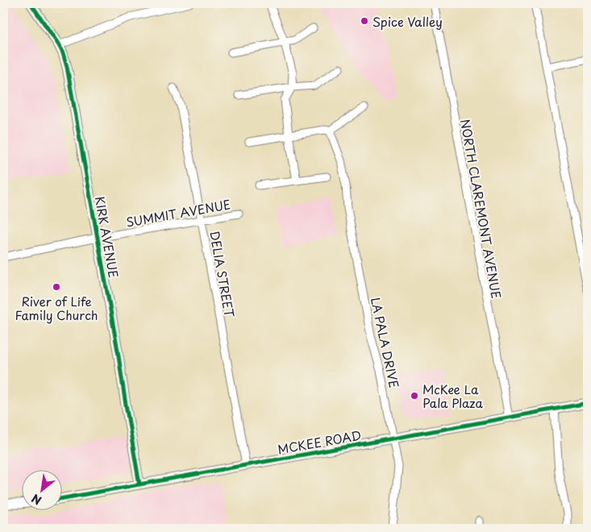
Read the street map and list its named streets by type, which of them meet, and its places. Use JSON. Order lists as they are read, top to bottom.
{
  "streets": {
    "street": [
      "NORTH CLAREMONT AVENUE",
      "SUMMIT AVENUE",
      "KIRK AVENUE",
      "DELIA STREET",
      "LA PALA DRIVE",
      "MCKEE ROAD"
    ]
  },
  "crossings": [
    ["NORTH CLAREMONT AVENUE", "MCKEE ROAD"],
    ["SUMMIT AVENUE", "KIRK AVENUE"],
    ["SUMMIT AVENUE", "DELIA STREET"],
    ["KIRK AVENUE", "MCKEE ROAD"],
    ["DELIA STREET", "MCKEE ROAD"],
    ["LA PALA DRIVE", "MCKEE ROAD"]
  ],
  "places": ["Spice Valley", "River of Life Family Church", "McKee La Pala Plaza"],
  "north": "bottom left"
}
